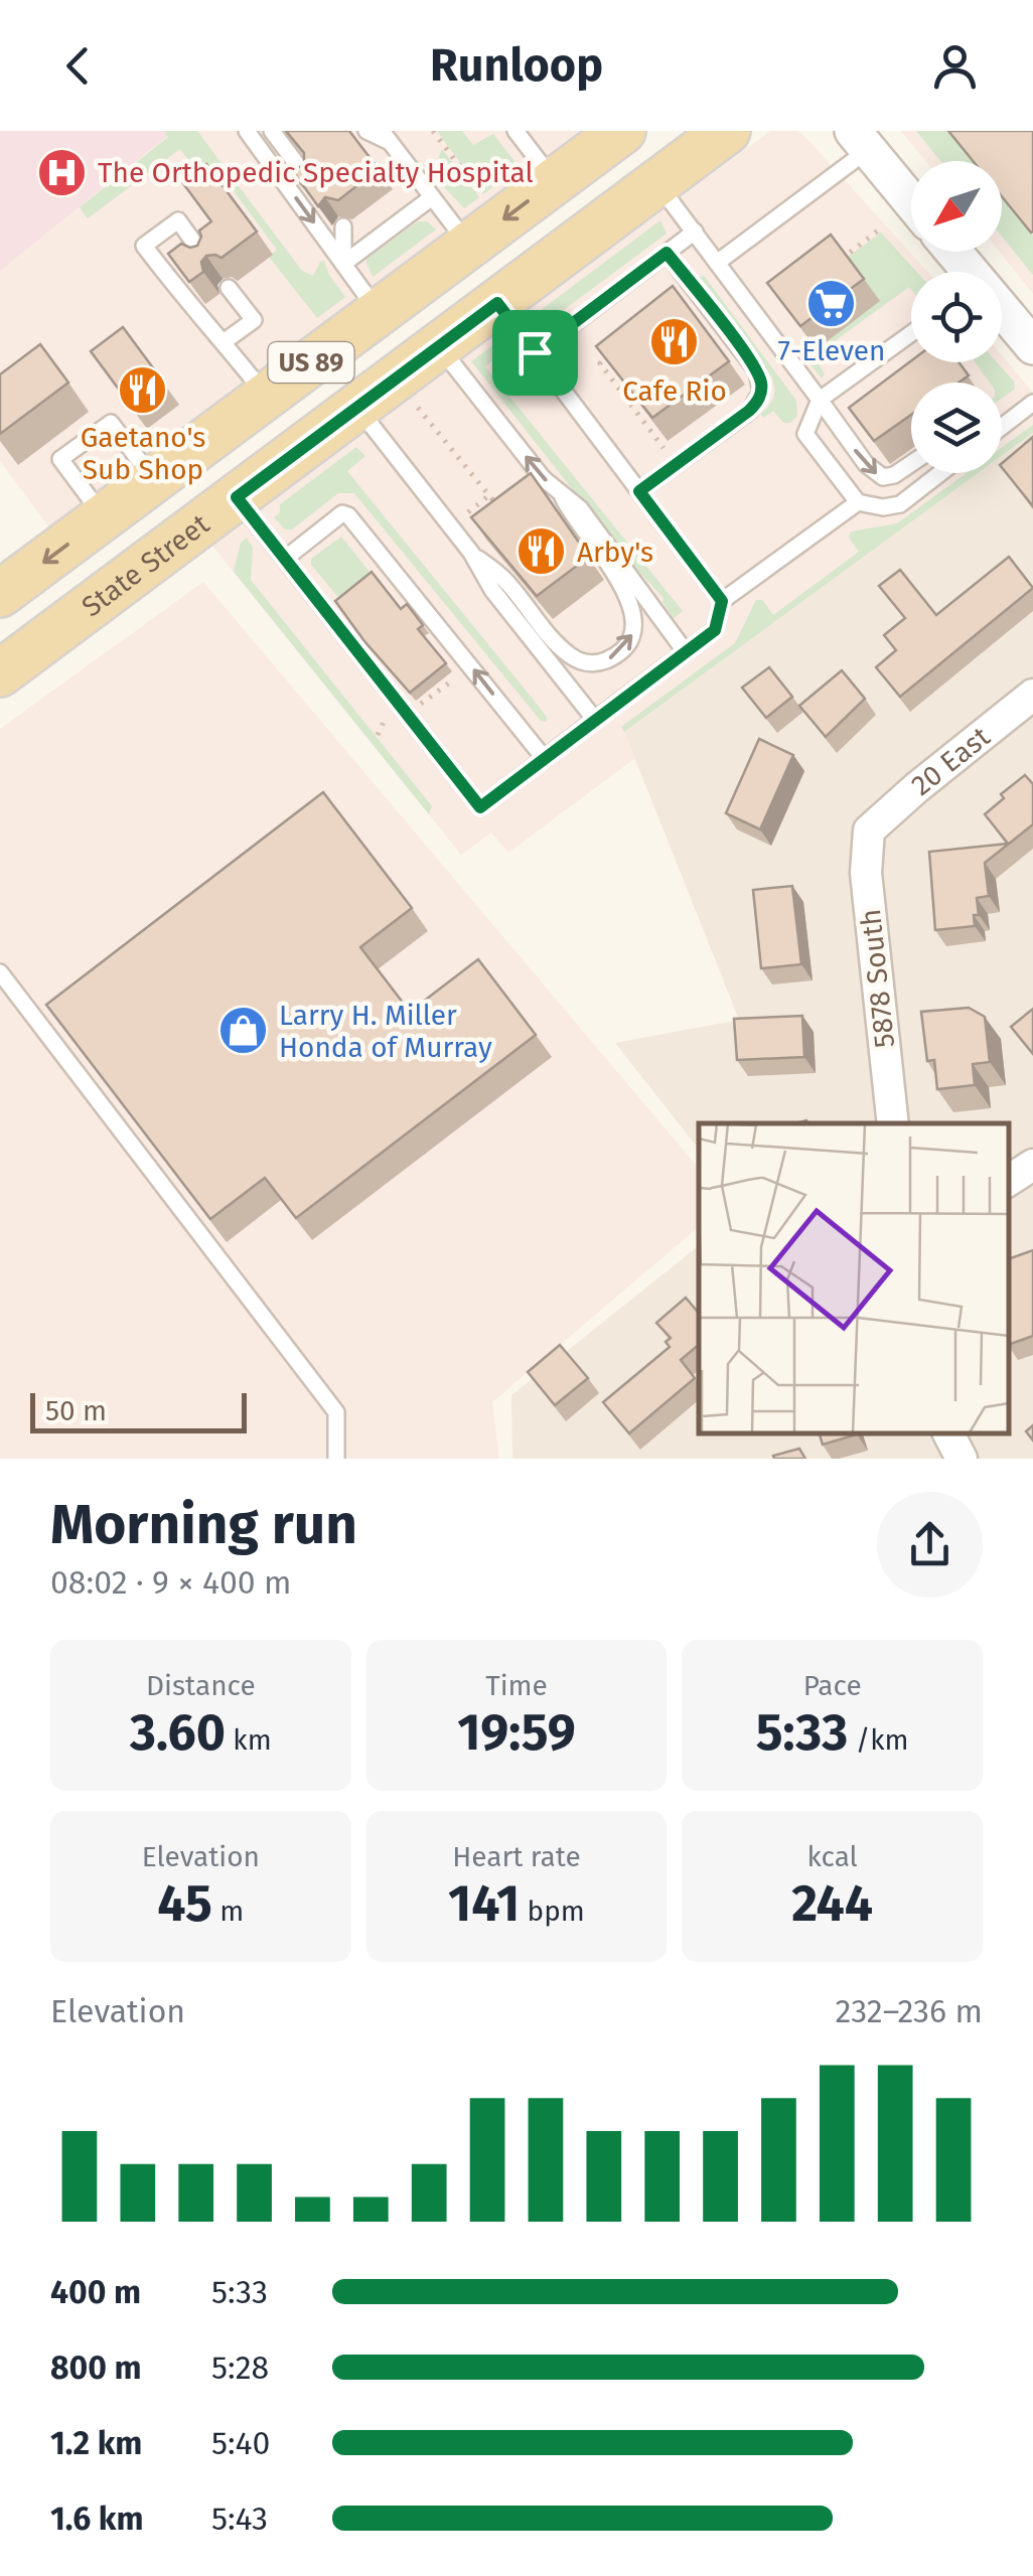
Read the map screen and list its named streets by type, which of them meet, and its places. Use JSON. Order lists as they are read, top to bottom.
{
  "streets": {
    "main road": ["US 89", "State Street"],
    "street": ["20 East", "5878 South"]
  },
  "crossings": [
    ["20 East", "5878 South"]
  ],
  "places": {
    "hospital": ["The Orthopedic Specialty Hospital"],
    "supermarket": ["7-Eleven"],
    "restaurant": ["Cafe Rio", "Gaetano's Sub Shop", "Arby's"],
    "shop": ["Larry H. Miller Honda of Murray"]
  },
  "scale_bar": "50 m",
  "north": "bottom left",
  "page": {
    "header": "Runloop",
    "scale": "50 m",
    "heading": ["Morning run", "08:02 · 9 × 400 m"],
    "stats": [
      ["Distance", "3.60 km"],
      ["Time", "19:59"],
      ["Pace", "5:33 /km"],
      ["Elevation", "45 m"],
      ["Heart rate", "141 bpm"],
      ["kcal", "244"]
    ],
    "chart": ["Elevation", "232–236 m"],
    "list": [
      {
        "name": "400 m",
        "note": "5:33"
      },
      {
        "name": "800 m",
        "note": "5:28"
      },
      {
        "name": "1.2 km",
        "note": "5:40"
      },
      {
        "name": "1.6 km",
        "note": "5:43"
      }
    ]
  }
}
